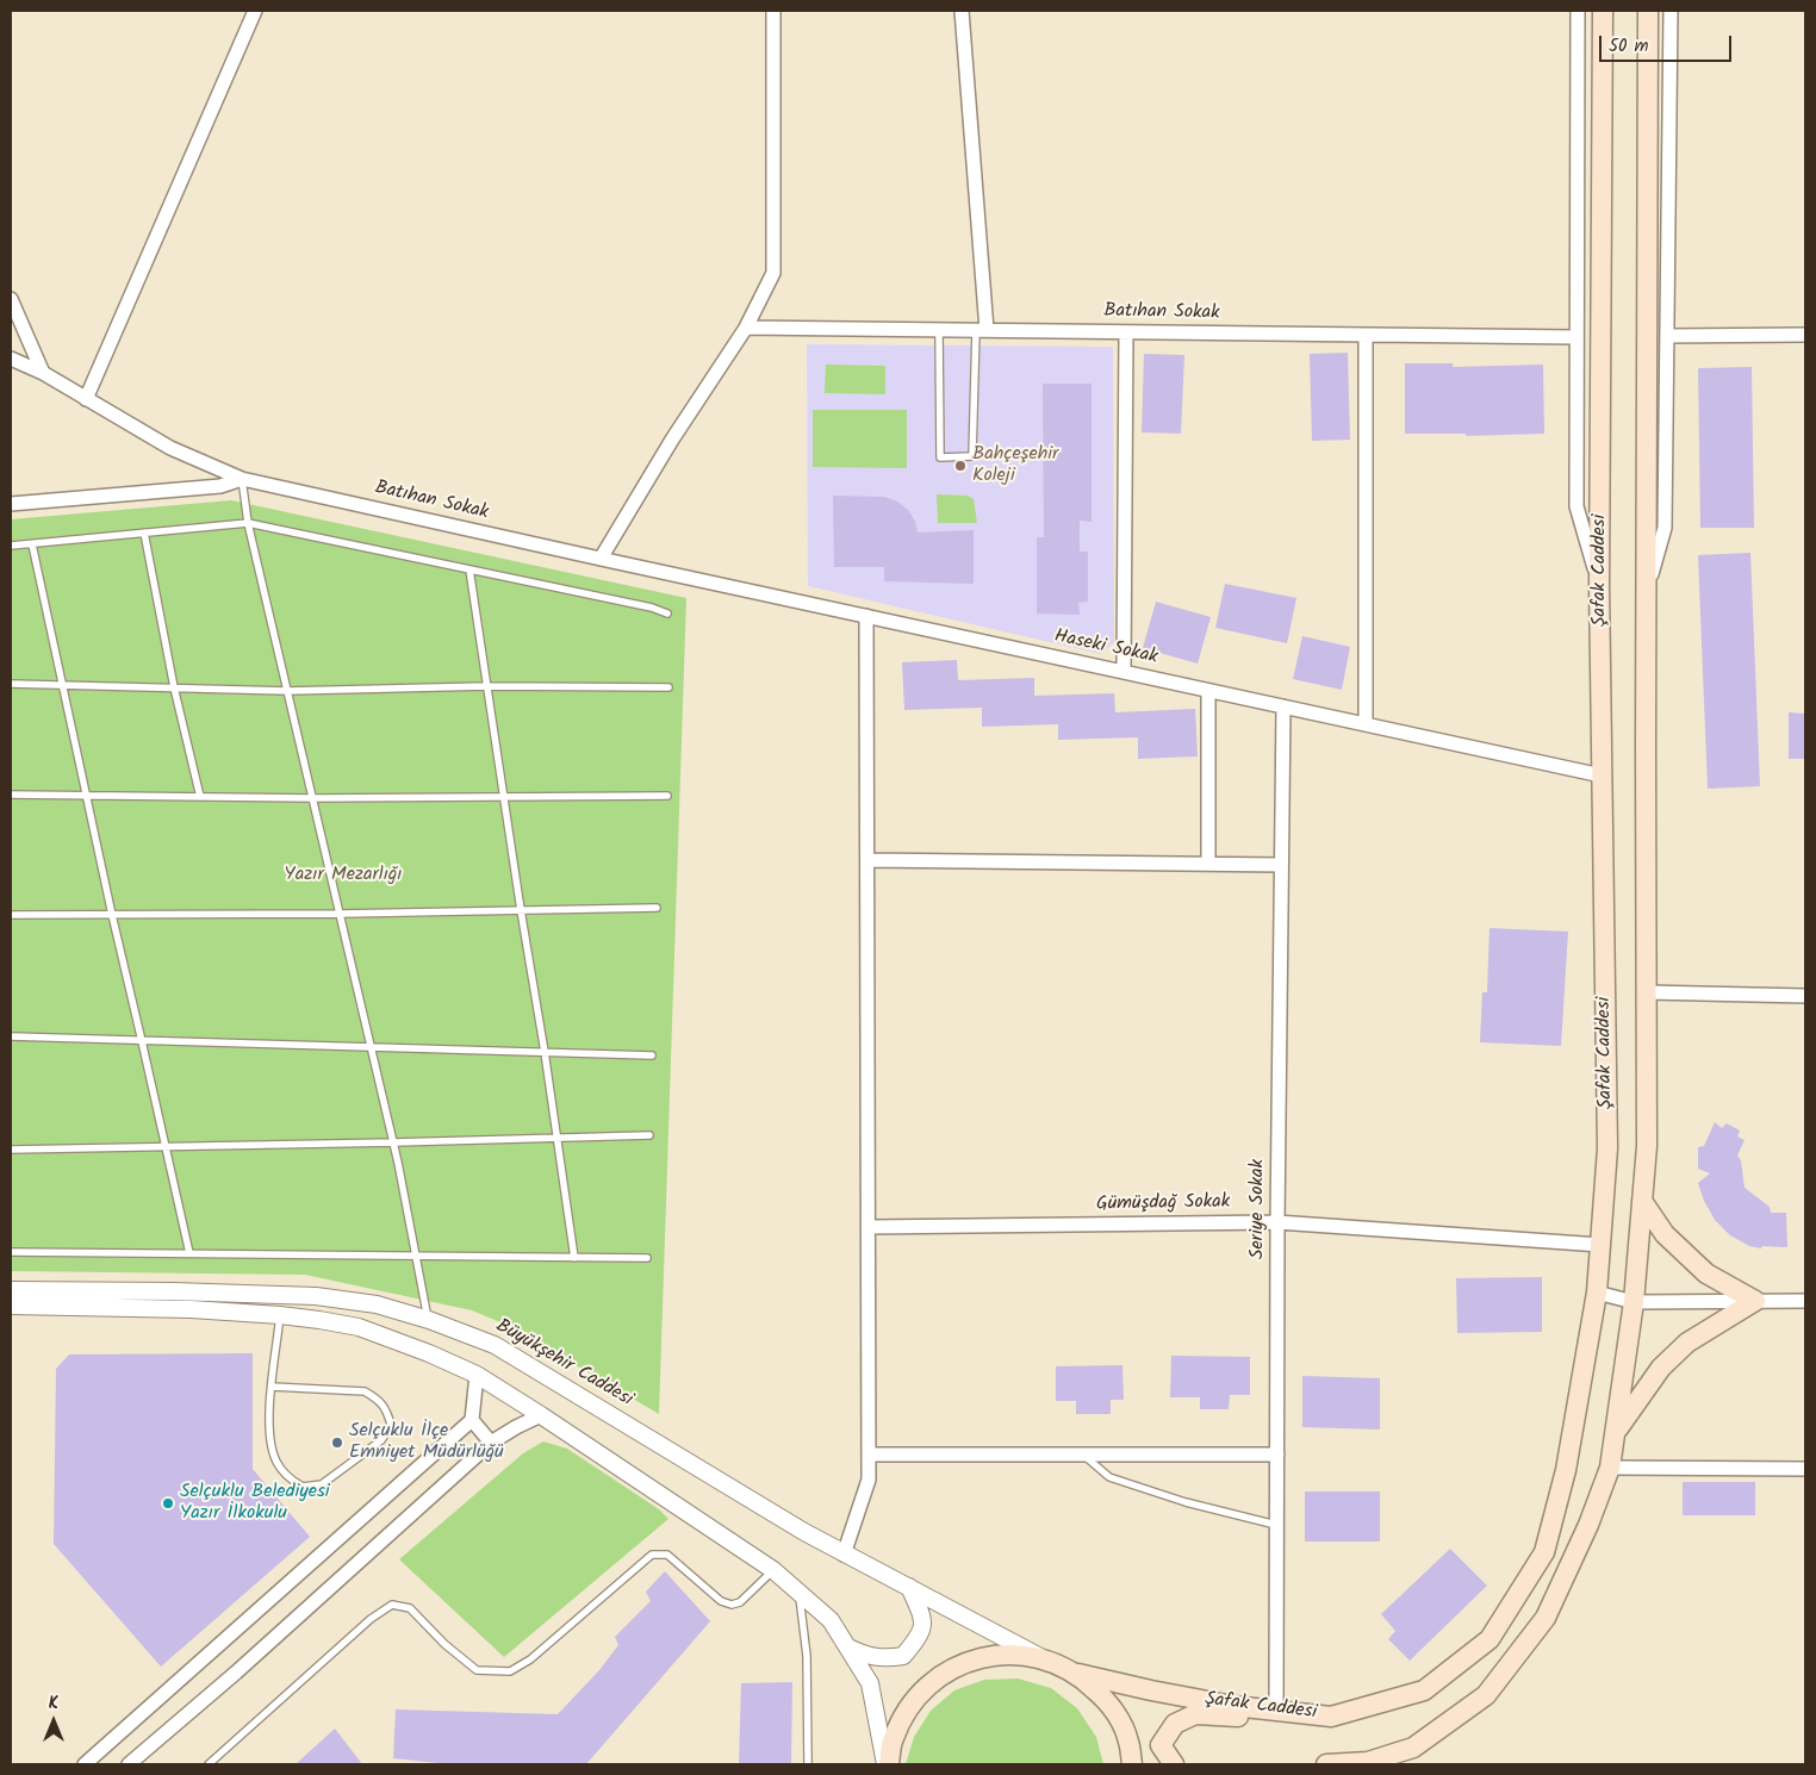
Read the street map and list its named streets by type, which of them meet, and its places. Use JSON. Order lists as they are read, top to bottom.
{
  "streets": {
    "main road": ["Şafak Caddesi"],
    "street": [
      "Batıhan Sokak",
      "Haseki Sokak",
      "Gümüşdağ Sokak",
      "Seriye Sokak",
      "Büyükşehir Caddesi"
    ]
  },
  "crossings": [
    ["Batıhan Sokak", "Haseki Sokak"],
    ["Şafak Caddesi", "Haseki Sokak"],
    ["Şafak Caddesi", "Gümüşdağ Sokak"],
    ["Şafak Caddesi", "Seriye Sokak"],
    ["Haseki Sokak", "Seriye Sokak"],
    ["Gümüşdağ Sokak", "Seriye Sokak"]
  ],
  "parks": ["Yazır Mezarlığı"],
  "places": ["Bahçeşehir Koleji", "Selçuklu İlçe Emniyet Müdürlüğü", "Selçuklu Belediyesi Yazır İlkokulu"],
  "scale_bar": "50 m",
  "north": "top"
}
